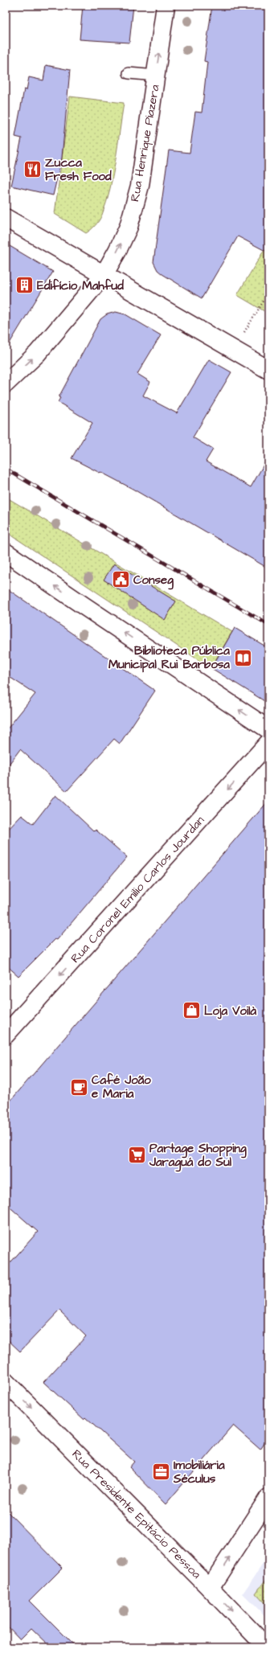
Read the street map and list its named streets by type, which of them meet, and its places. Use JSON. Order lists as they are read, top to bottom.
{
  "streets": {
    "main road": ["Rua Henrique Piazera", "Rua Coronel Emilio Carlos Jourdan", "Rua Presidente Epitácio Pessoa"]
  },
  "one_way": ["Rua Henrique Piazera", "Rua Coronel Emilio Carlos Jourdan", "Rua Presidente Epitácio Pessoa"],
  "places": {
    "restaurant": ["Zucca Fresh Food"],
    "building": ["Edifício Mahfud"],
    "public building": ["Conseg"],
    "library": ["Biblioteca Pública Municipal Rui Barbosa"],
    "shop": ["Loja Voilà"],
    "cafe": ["Café João e Maria"],
    "supermarket": ["Partage Shopping Jaraguá do Sul"],
    "office": ["Imobiliária Séculus"]
  }
}
